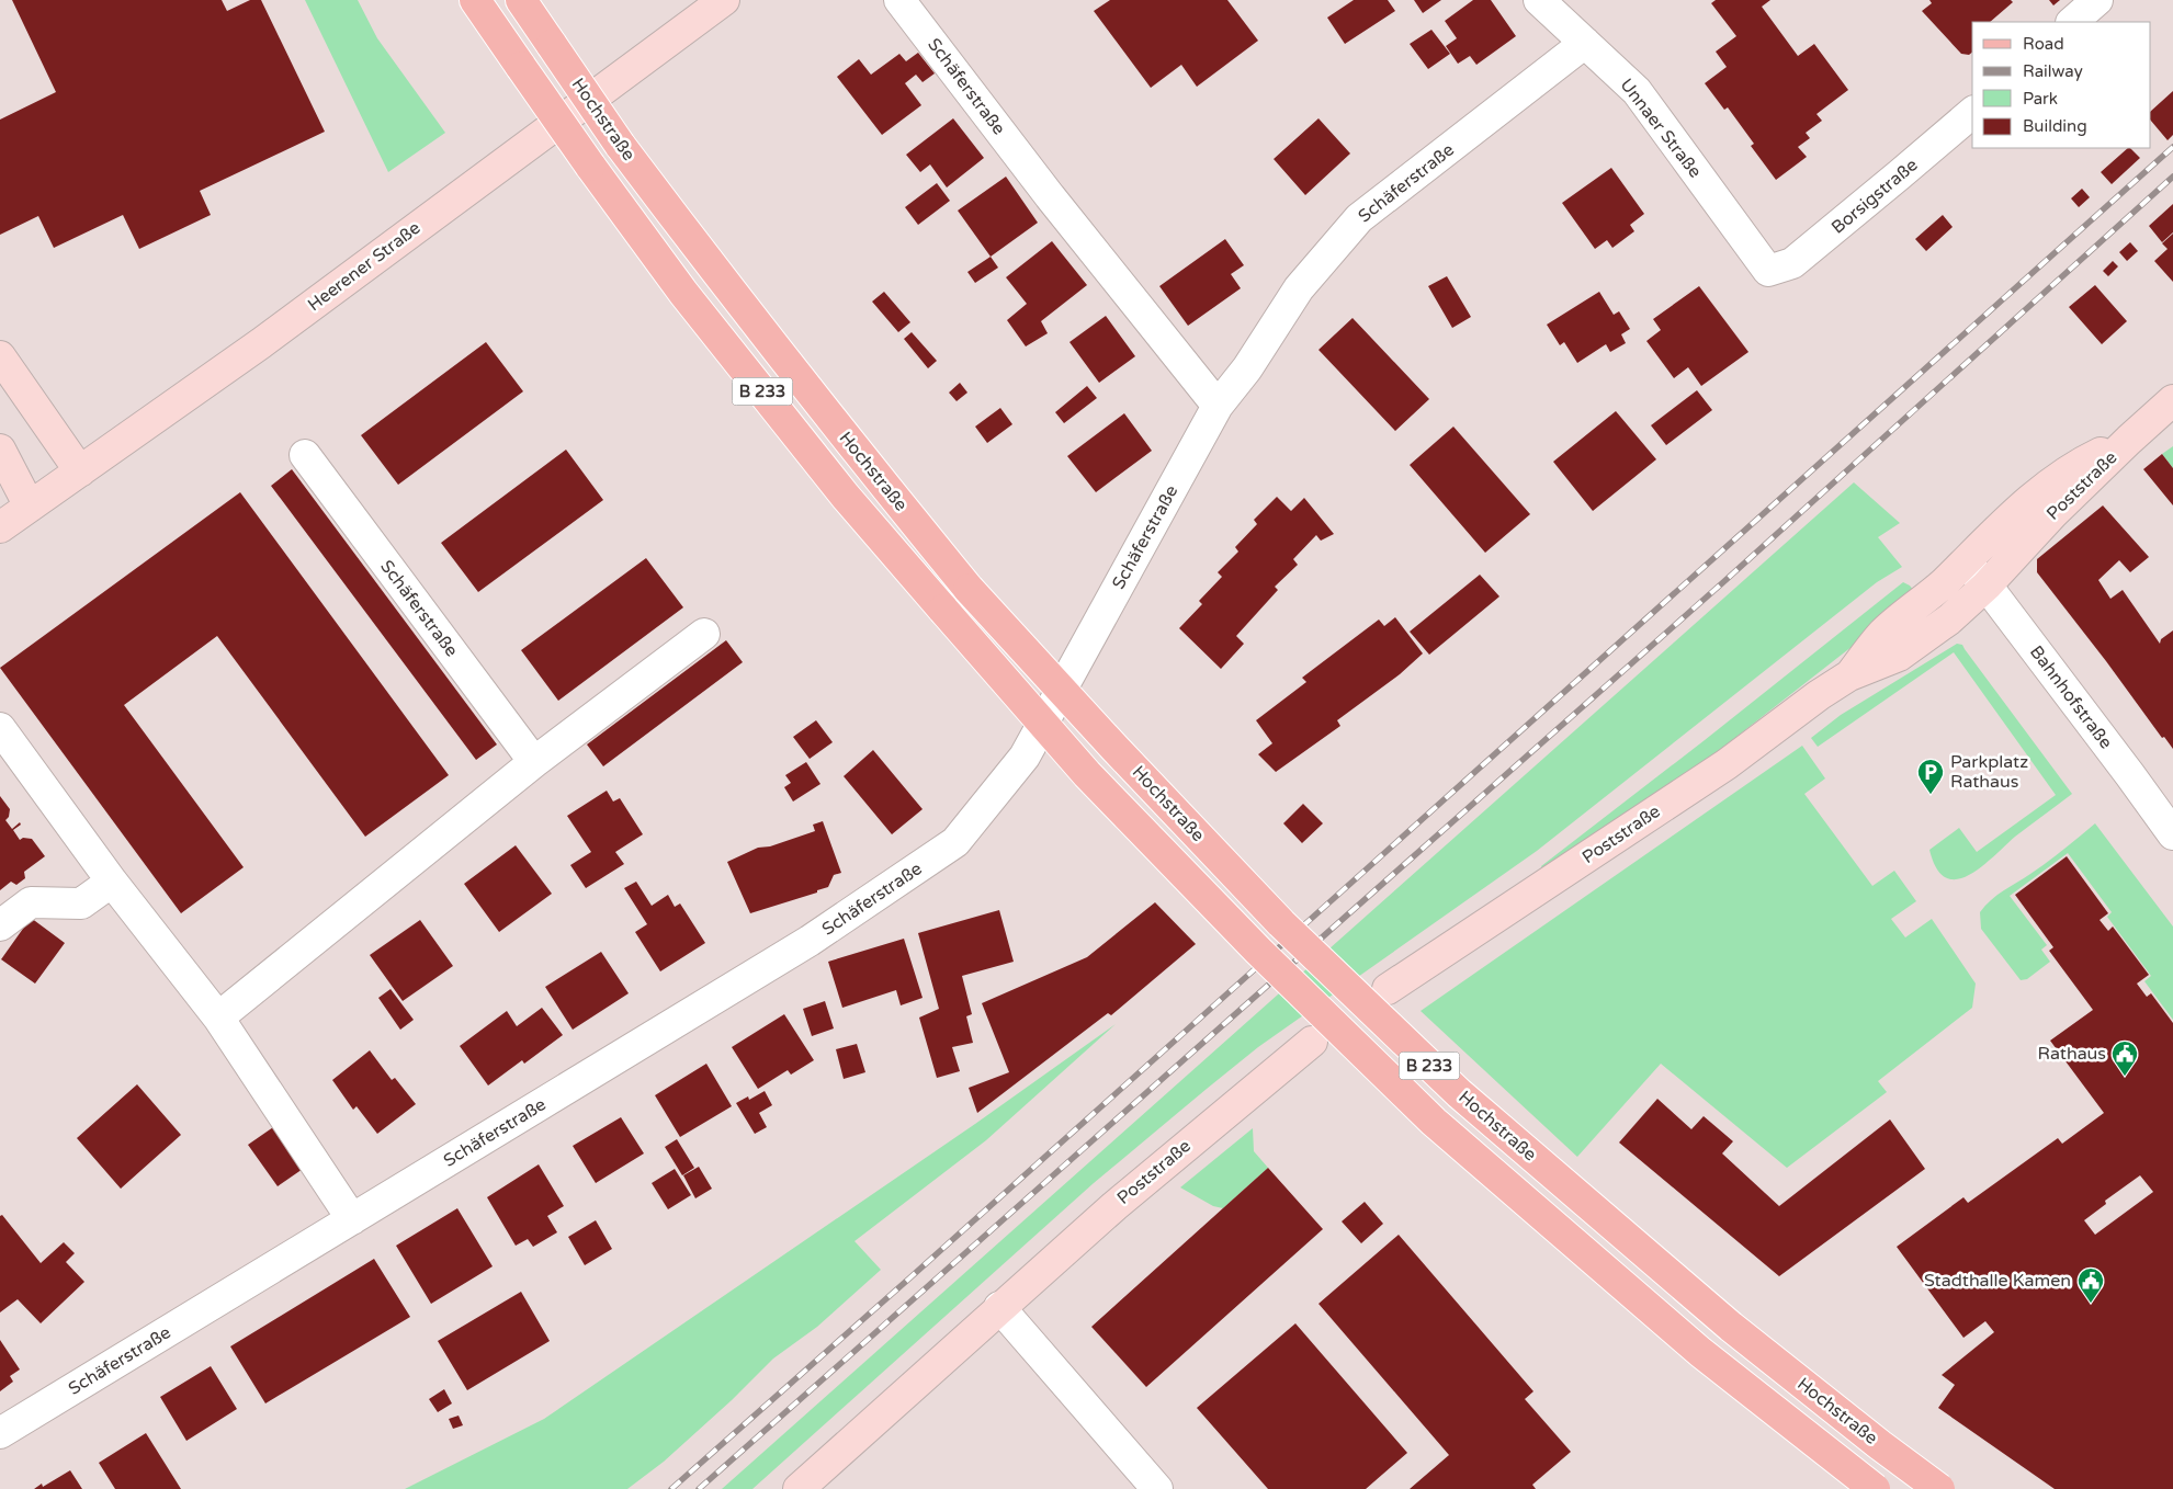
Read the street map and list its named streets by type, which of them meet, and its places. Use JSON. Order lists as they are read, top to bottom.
{
  "streets": {
    "main road": ["Hochstraße", "B 233"],
    "street": [
      "Schäferstraße",
      "Unnaer Straße",
      "Borsigstraße",
      "Heerener Straße",
      "Poststraße",
      "Bahnhofstraße"
    ]
  },
  "crossings": [
    ["Schäferstraße", "Unnaer Straße"],
    ["Unnaer Straße", "Borsigstraße"],
    ["Poststraße", "Bahnhofstraße"]
  ],
  "places": {
    "parking": ["Parkplatz Rathaus"],
    "public building": ["Rathaus", "Stadthalle Kamen"]
  },
  "legend": [
    "Road",
    "Railway",
    "Park",
    "Building"
  ]
}
